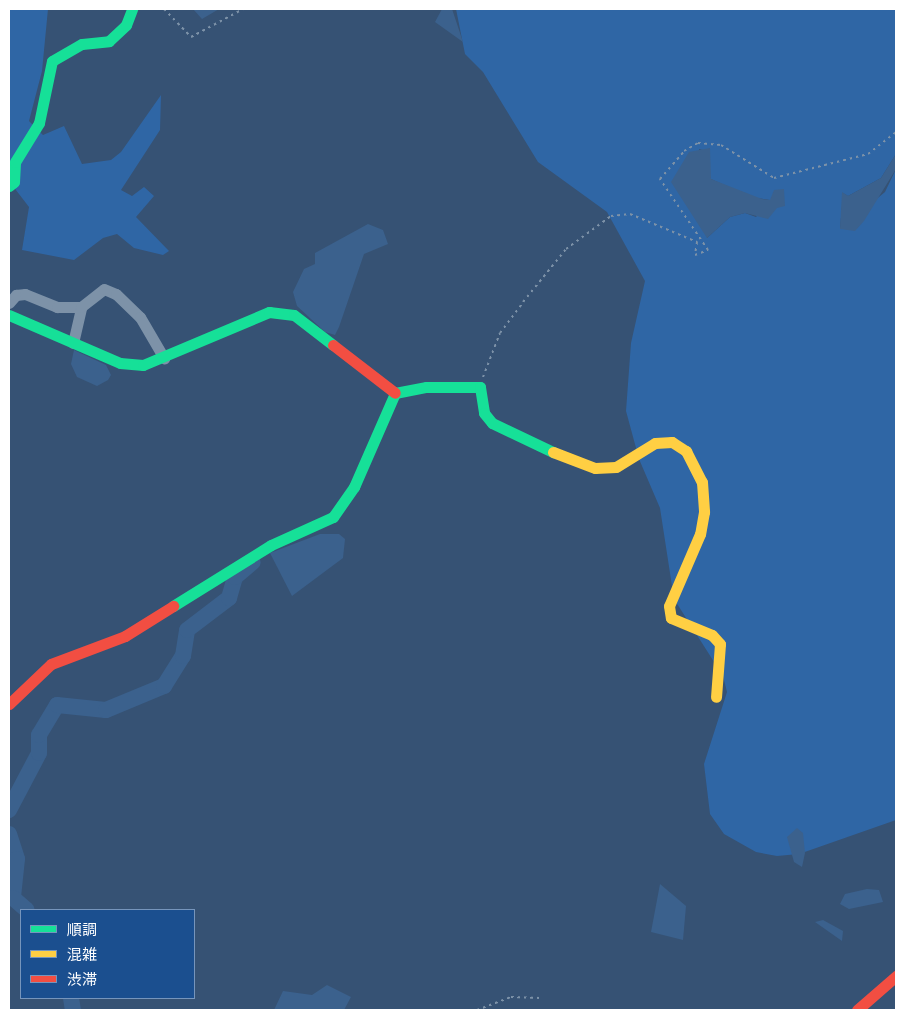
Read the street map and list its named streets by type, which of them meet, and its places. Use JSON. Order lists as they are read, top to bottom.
{
  "legend": ["順調", "混雑", "渋滞"]
}
